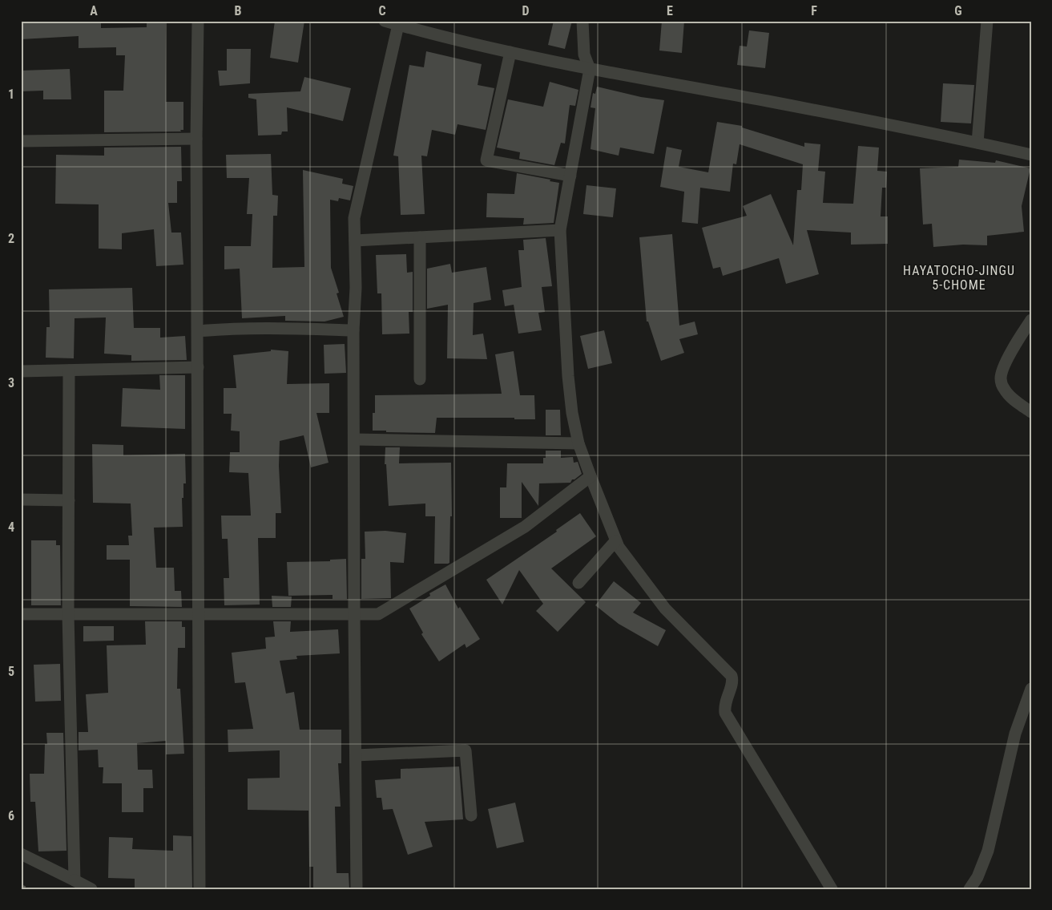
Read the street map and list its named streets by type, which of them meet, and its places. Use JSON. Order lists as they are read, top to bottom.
{
  "districts": ["HAYATOCHO-JINGU 5-CHOME"],
  "grid": {
    "columns": [
      "A",
      "B",
      "C",
      "D",
      "E",
      "F",
      "G"
    ],
    "rows": [
      "1",
      "2",
      "3",
      "4",
      "5",
      "6"
    ]
  }
}
